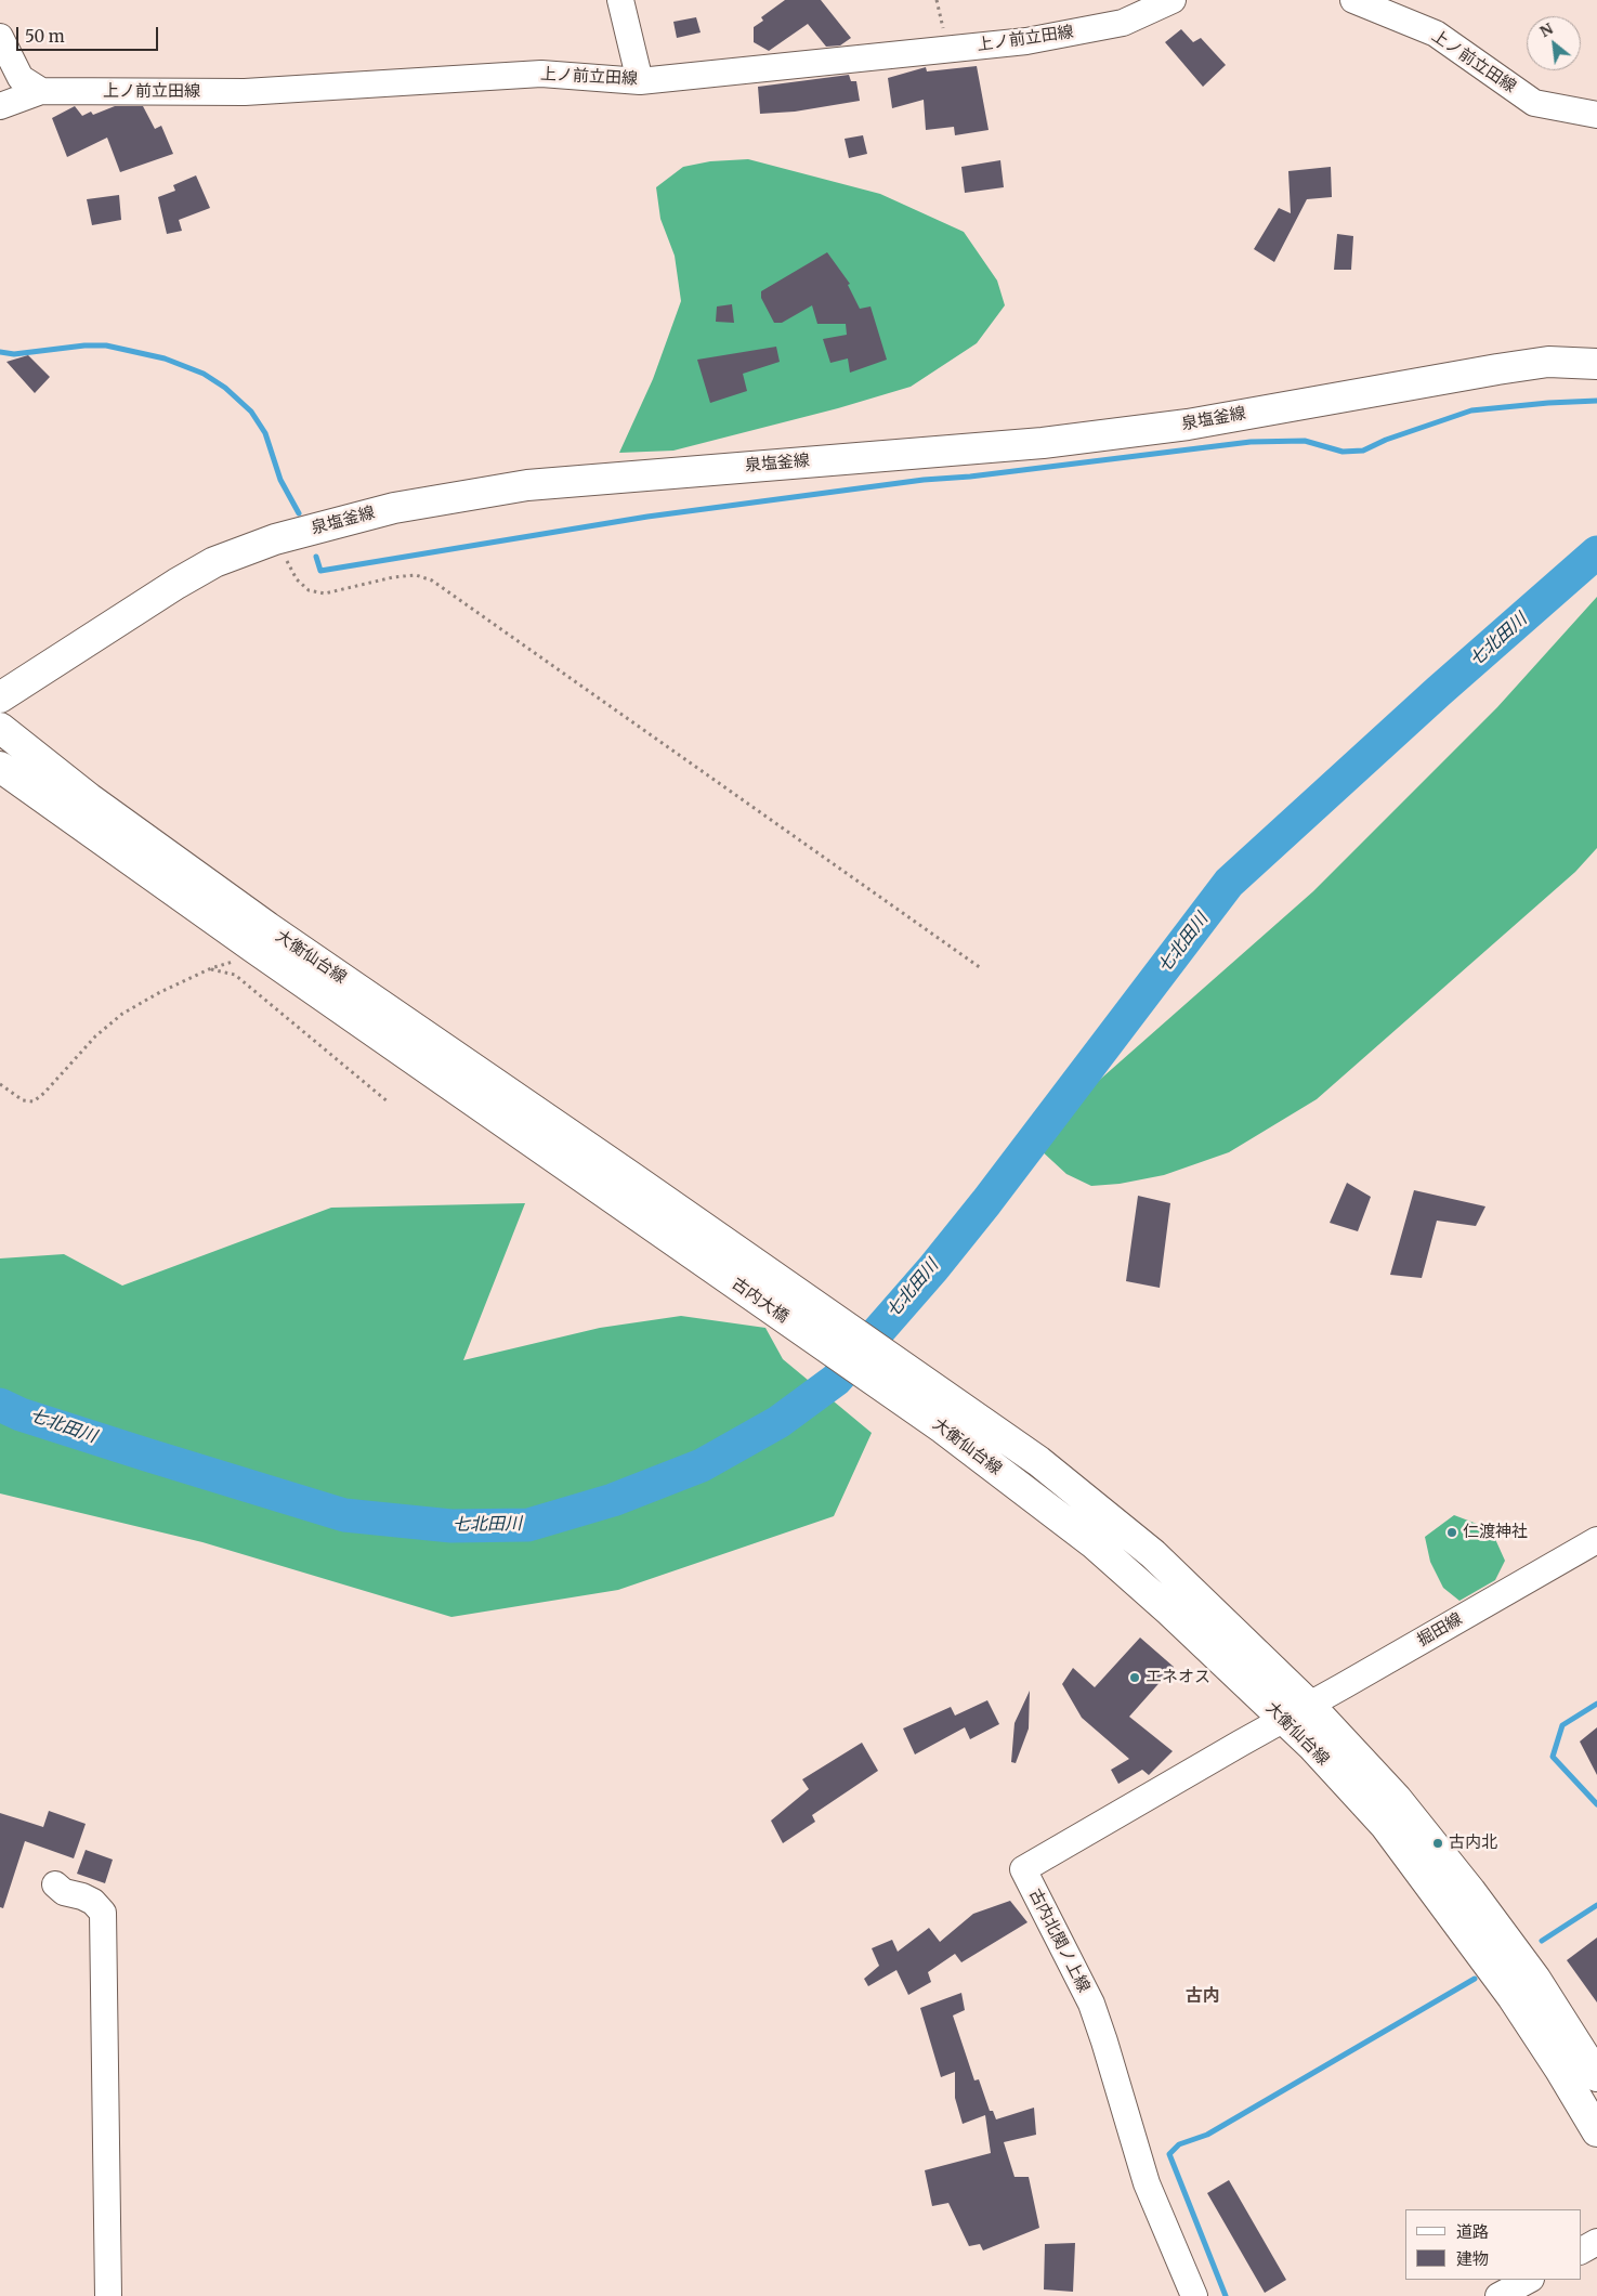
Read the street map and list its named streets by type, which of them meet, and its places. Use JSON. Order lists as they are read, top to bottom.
{
  "streets": {
    "main road": ["泉塩釜線", "大衡仙台線", "古内大橋"],
    "street": ["上ノ前立田線", "掘田線", "古内北関ノ上線"]
  },
  "crossings": [
    ["大衡仙台線", "古内大橋"],
    ["大衡仙台線", "掘田線"],
    ["大衡仙台線", "古内北関ノ上線"],
    ["掘田線", "古内北関ノ上線"]
  ],
  "districts": ["古内"],
  "water": ["七北田川"],
  "places": ["仁渡神社", "エネオス", "古内北"],
  "legend": ["道路", "建物"],
  "scale_bar": "50 m",
  "north": "top left"
}
